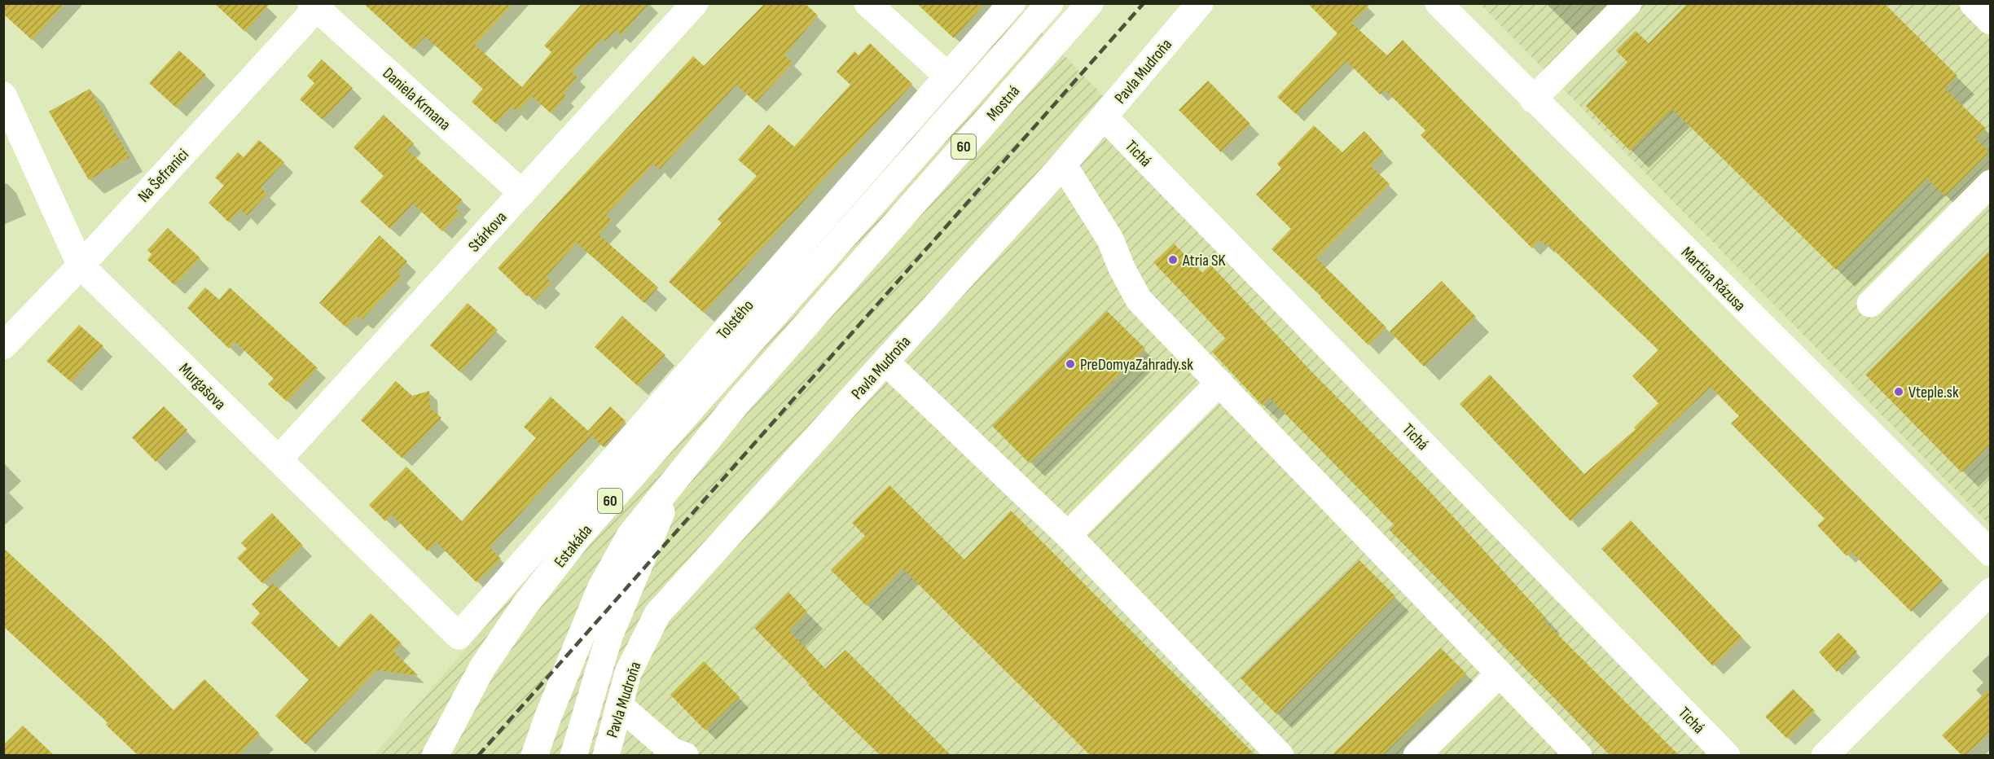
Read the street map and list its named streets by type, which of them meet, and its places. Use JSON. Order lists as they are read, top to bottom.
{
  "streets": {
    "street": [
      "Pavla Mudroňa",
      "Daniela Krmana",
      "Mostná",
      "60",
      "Tichá",
      "Na Šefranici",
      "Stárkova",
      "Martina Rázusa",
      "Tolstého",
      "Murgašova",
      "Estakáda"
    ]
  },
  "crossings": [
    ["Pavla Mudroňa", "Tichá"],
    ["Daniela Krmana", "Na Šefranici"],
    ["Daniela Krmana", "Stárkova"],
    ["Mostná", "60"],
    ["Mostná", "Estakáda"],
    ["Na Šefranici", "Murgašova"],
    ["Stárkova", "Murgašova"],
    ["Tolstého", "Murgašova"]
  ],
  "places": ["Atria SK", "PreDomyaZahrady.sk", "Vteple.sk"]
}
